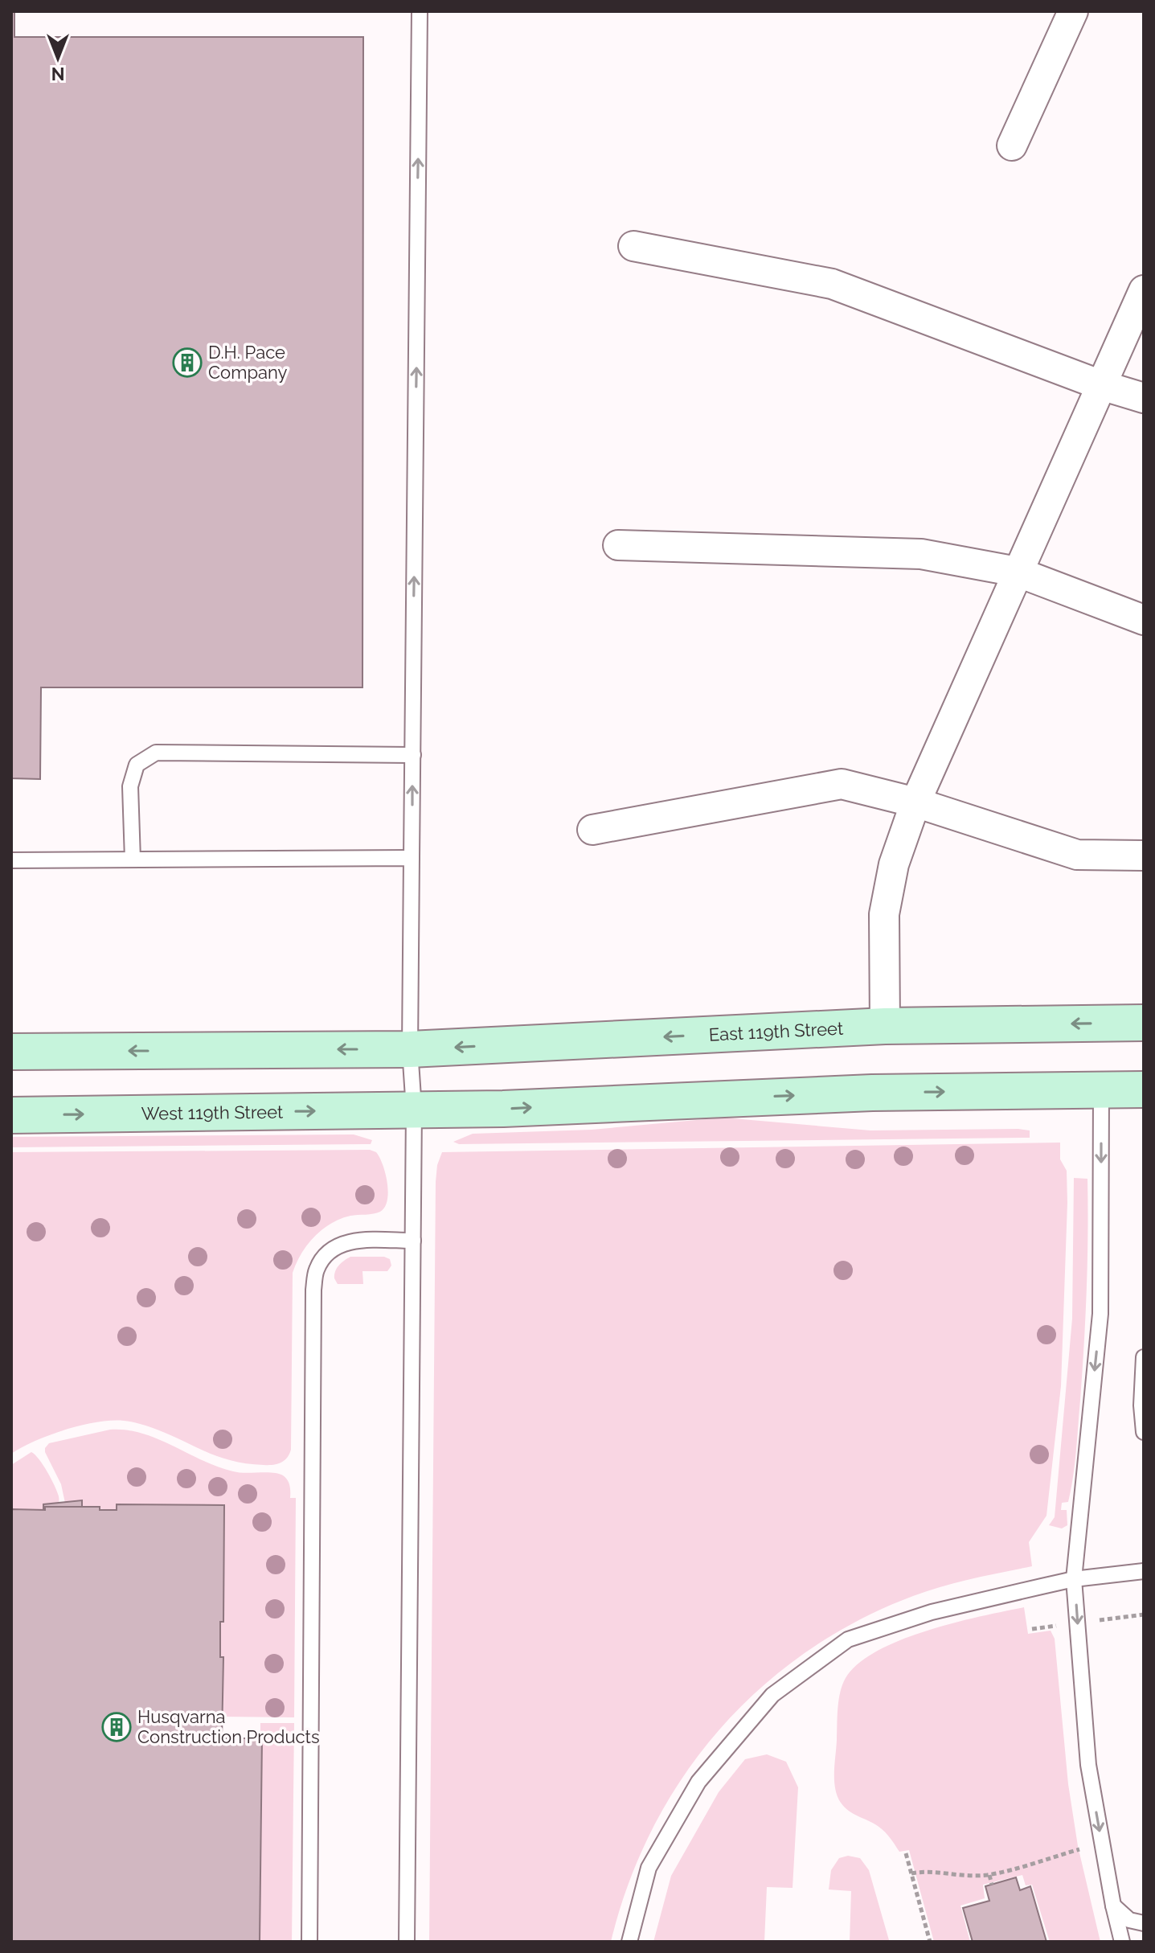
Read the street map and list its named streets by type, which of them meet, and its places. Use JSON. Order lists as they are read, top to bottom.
{
  "streets": {
    "main road": ["East 119th Street", "West 119th Street"]
  },
  "places": {
    "building": ["D.H. Pace Company", "Husqvarna Construction Products"]
  },
  "north": "bottom"
}
